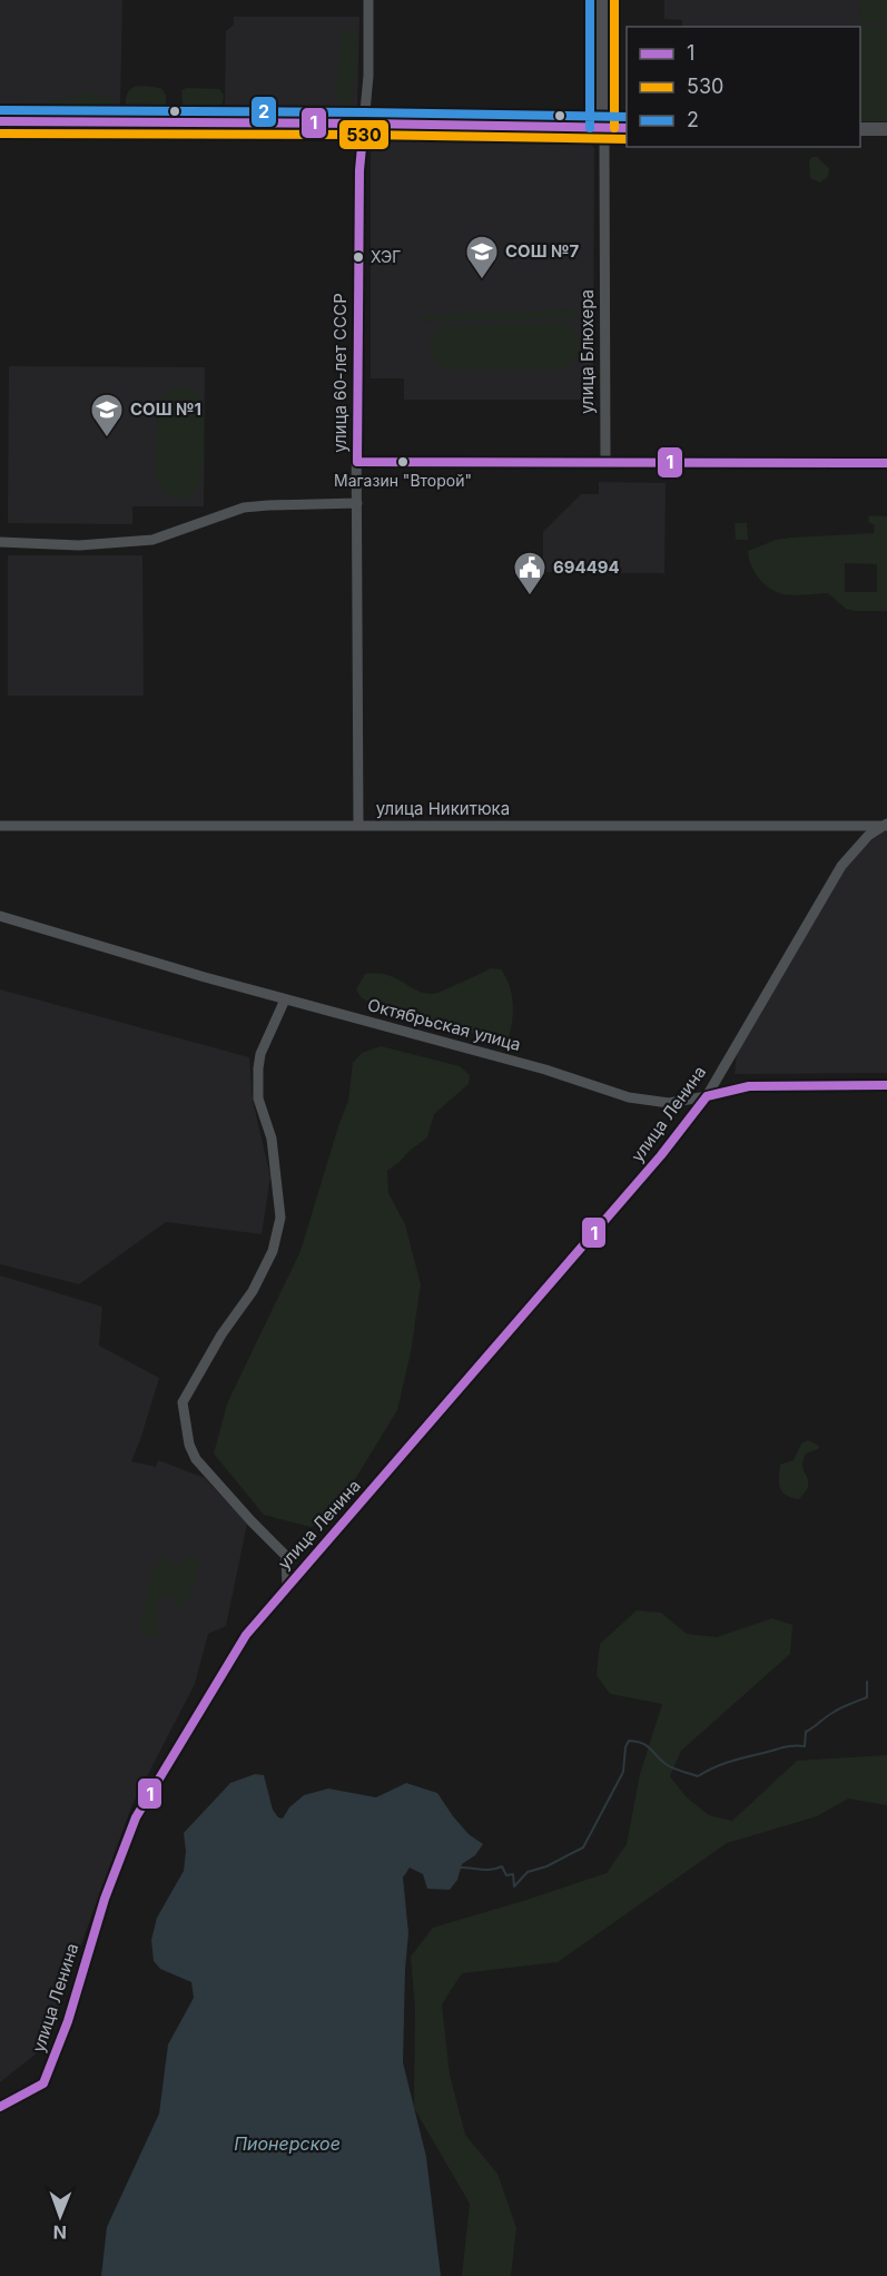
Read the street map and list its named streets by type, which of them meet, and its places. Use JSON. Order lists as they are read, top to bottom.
{
  "streets": {
    "street": [
      "улица Блюхера",
      "улица 60-лет СССР",
      "улица Никитюка",
      "Октябрьская улица",
      "улица Ленина"
    ]
  },
  "crossings": [
    ["улица 60-лет СССР", "улица Никитюка"],
    ["улица Никитюка", "улица Ленина"],
    ["Октябрьская улица", "улица Ленина"]
  ],
  "water": ["Пионерское"],
  "places": {
    "other": ["ХЭГ", "Магазин \"Второй\""],
    "school or university": ["СОШ №7", "СОШ №1"],
    "public building": ["694494"]
  },
  "lines": ["transit line 530", "transit line 2", "transit line 1"],
  "legend": ["1", "530", "2"],
  "north": "bottom"
}
